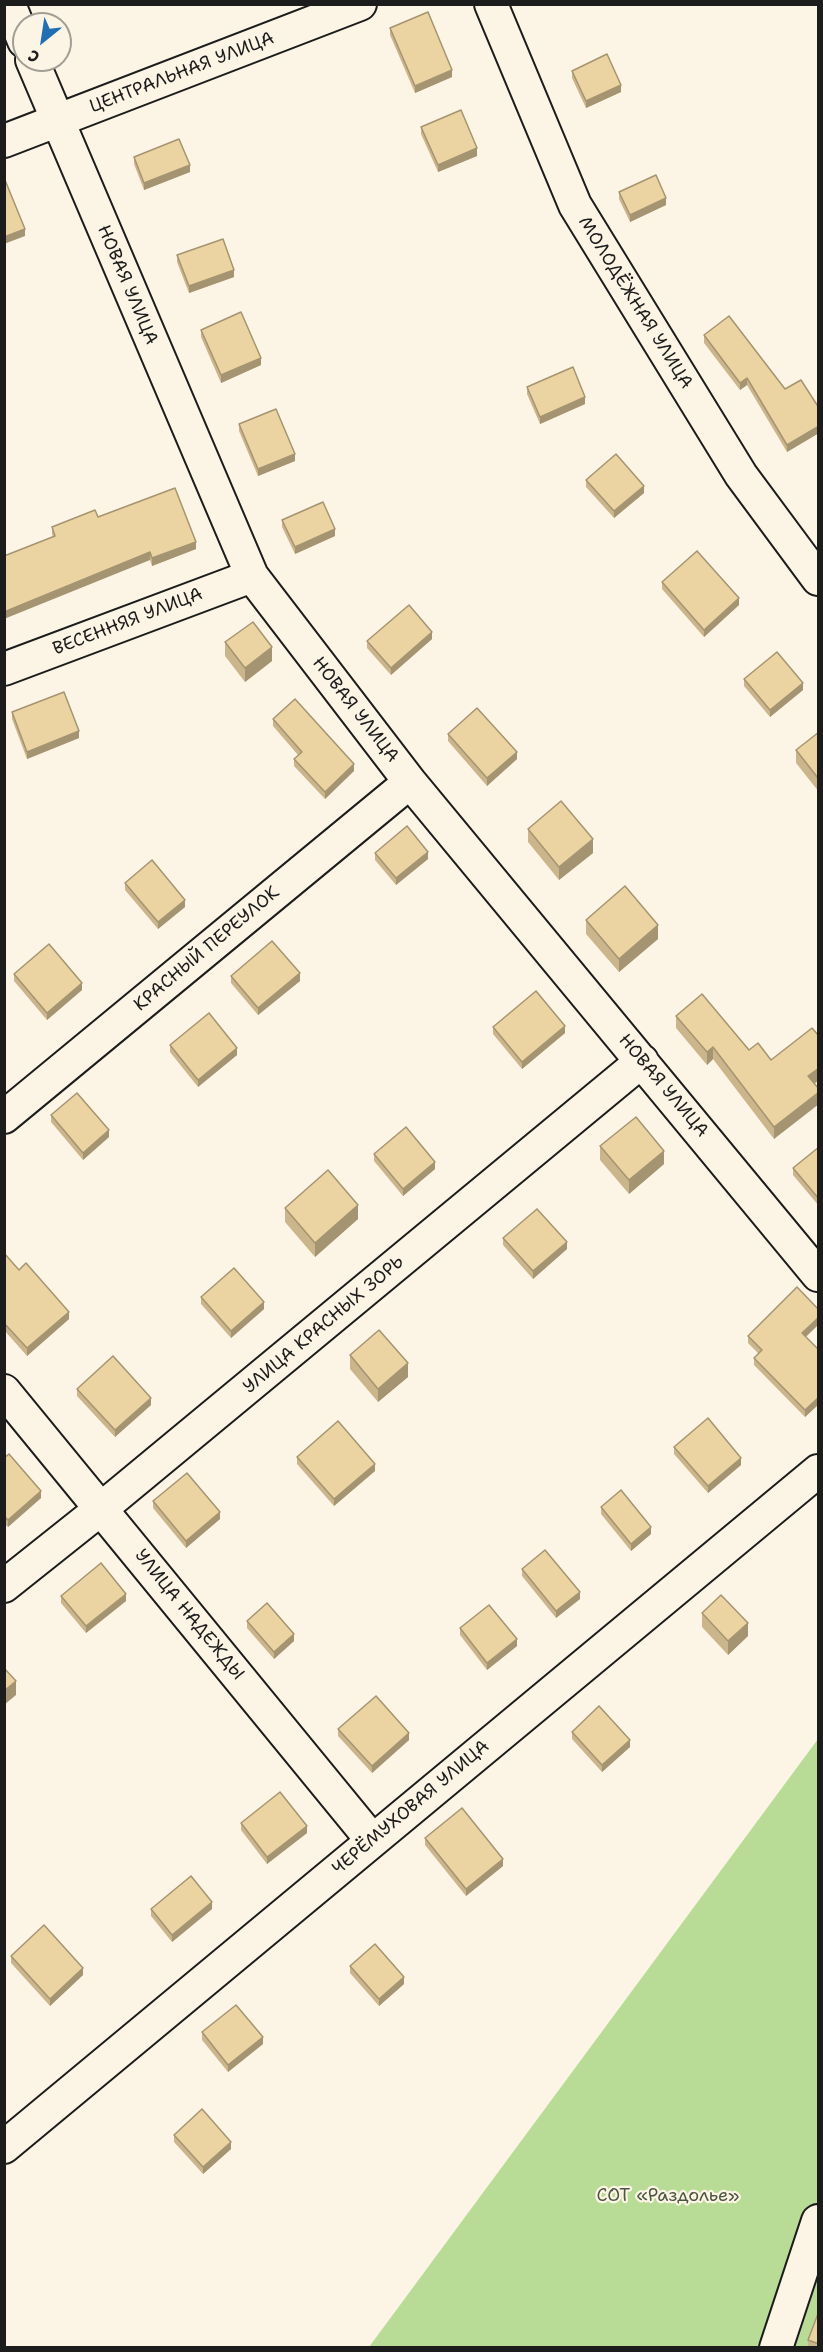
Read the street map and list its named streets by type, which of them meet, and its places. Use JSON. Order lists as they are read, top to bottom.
{
  "streets": {
    "street": [
      "ЦЕНТРАЛЬНАЯ УЛИЦА",
      "НОВАЯ УЛИЦА",
      "МОЛОДЁЖНАЯ УЛИЦА",
      "ВЕСЕННЯЯ УЛИЦА",
      "КРАСНЫЙ ПЕРЕУЛОК",
      "УЛИЦА КРАСНЫХ ЗОРЬ",
      "УЛИЦА НАДЕЖДЫ",
      "ЧЕРЁМУХОВАЯ УЛИЦА"
    ]
  },
  "crossings": [
    ["ЦЕНТРАЛЬНАЯ УЛИЦА", "НОВАЯ УЛИЦА"],
    ["НОВАЯ УЛИЦА", "ВЕСЕННЯЯ УЛИЦА"],
    ["НОВАЯ УЛИЦА", "КРАСНЫЙ ПЕРЕУЛОК"],
    ["НОВАЯ УЛИЦА", "УЛИЦА КРАСНЫХ ЗОРЬ"],
    ["УЛИЦА КРАСНЫХ ЗОРЬ", "УЛИЦА НАДЕЖДЫ"],
    ["УЛИЦА НАДЕЖДЫ", "ЧЕРЁМУХОВАЯ УЛИЦА"]
  ],
  "parks": ["СОТ «Раздолье»"],
  "north": "bottom left"
}
